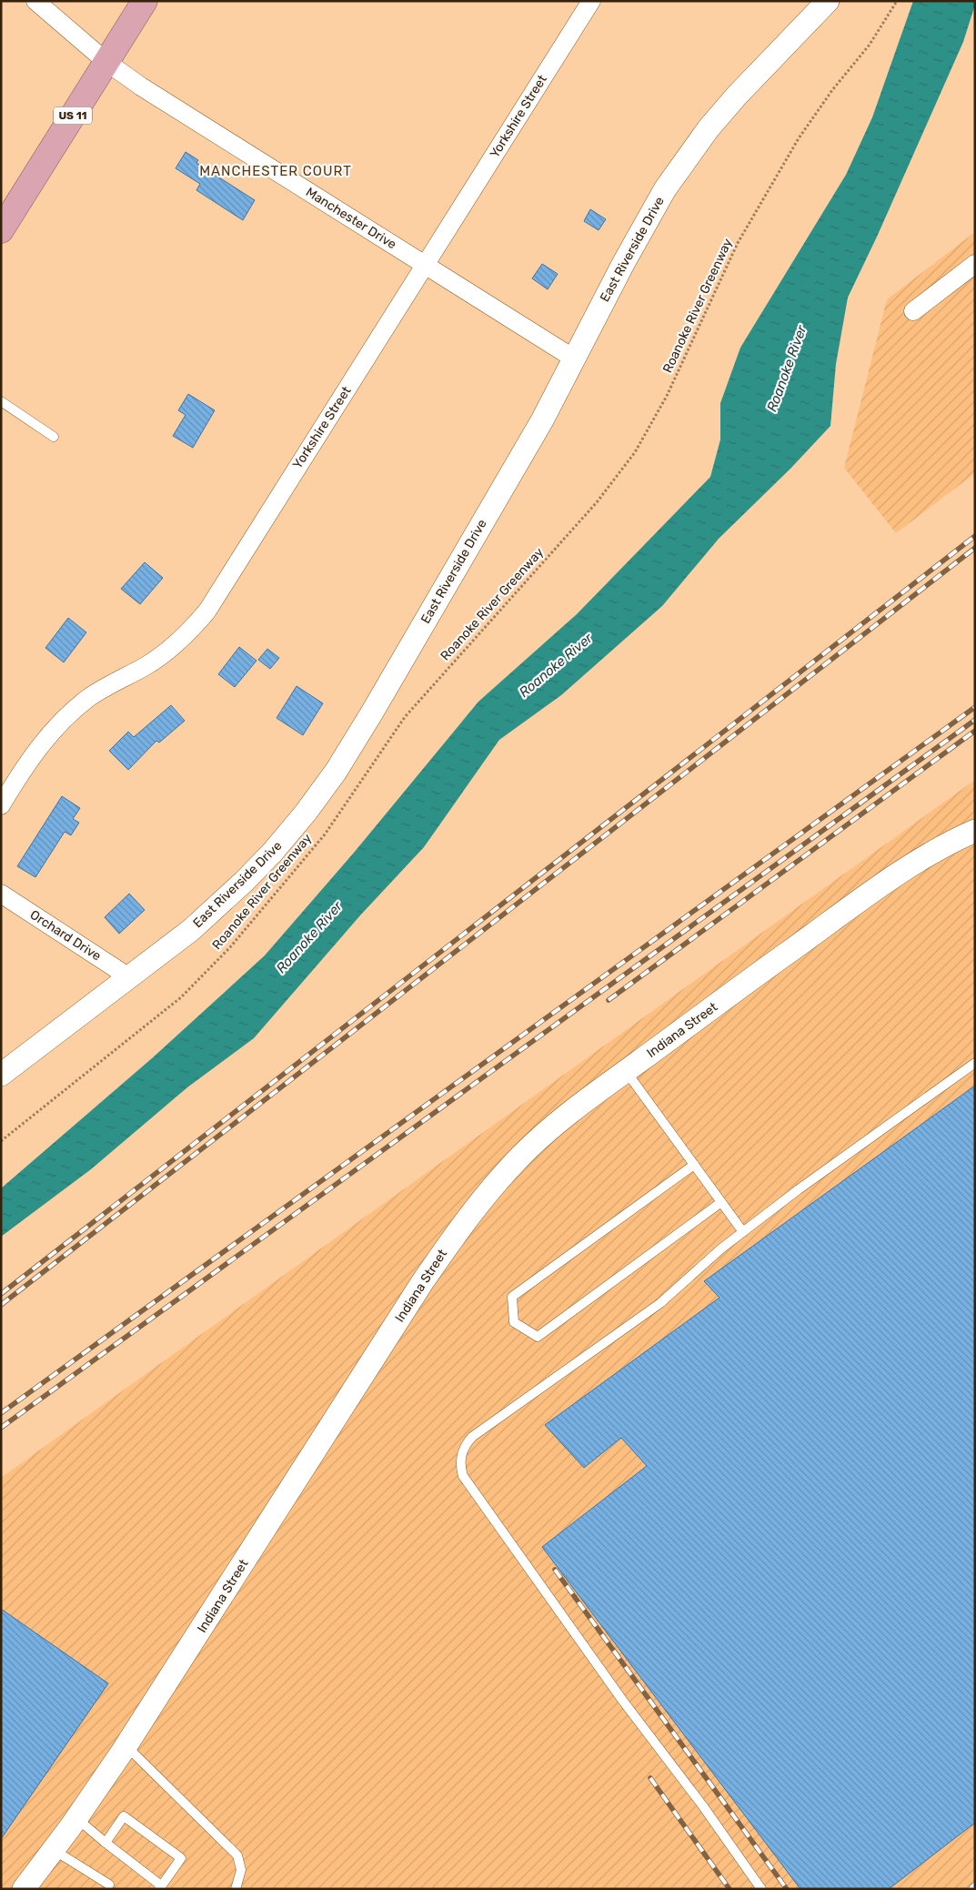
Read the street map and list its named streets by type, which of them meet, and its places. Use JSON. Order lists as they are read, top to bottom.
{
  "streets": {
    "main road": ["US 11"],
    "street": [
      "Yorkshire Street",
      "Manchester Drive",
      "East Riverside Drive",
      "Orchard Drive",
      "Indiana Street"
    ],
    "path": ["Roanoke River Greenway"]
  },
  "crossings": [
    ["US 11", "Manchester Drive"],
    ["Yorkshire Street", "Manchester Drive"],
    ["Manchester Drive", "East Riverside Drive"],
    ["East Riverside Drive", "Orchard Drive"]
  ],
  "districts": ["MANCHESTER COURT"],
  "water": ["Roanoke River"]
}
